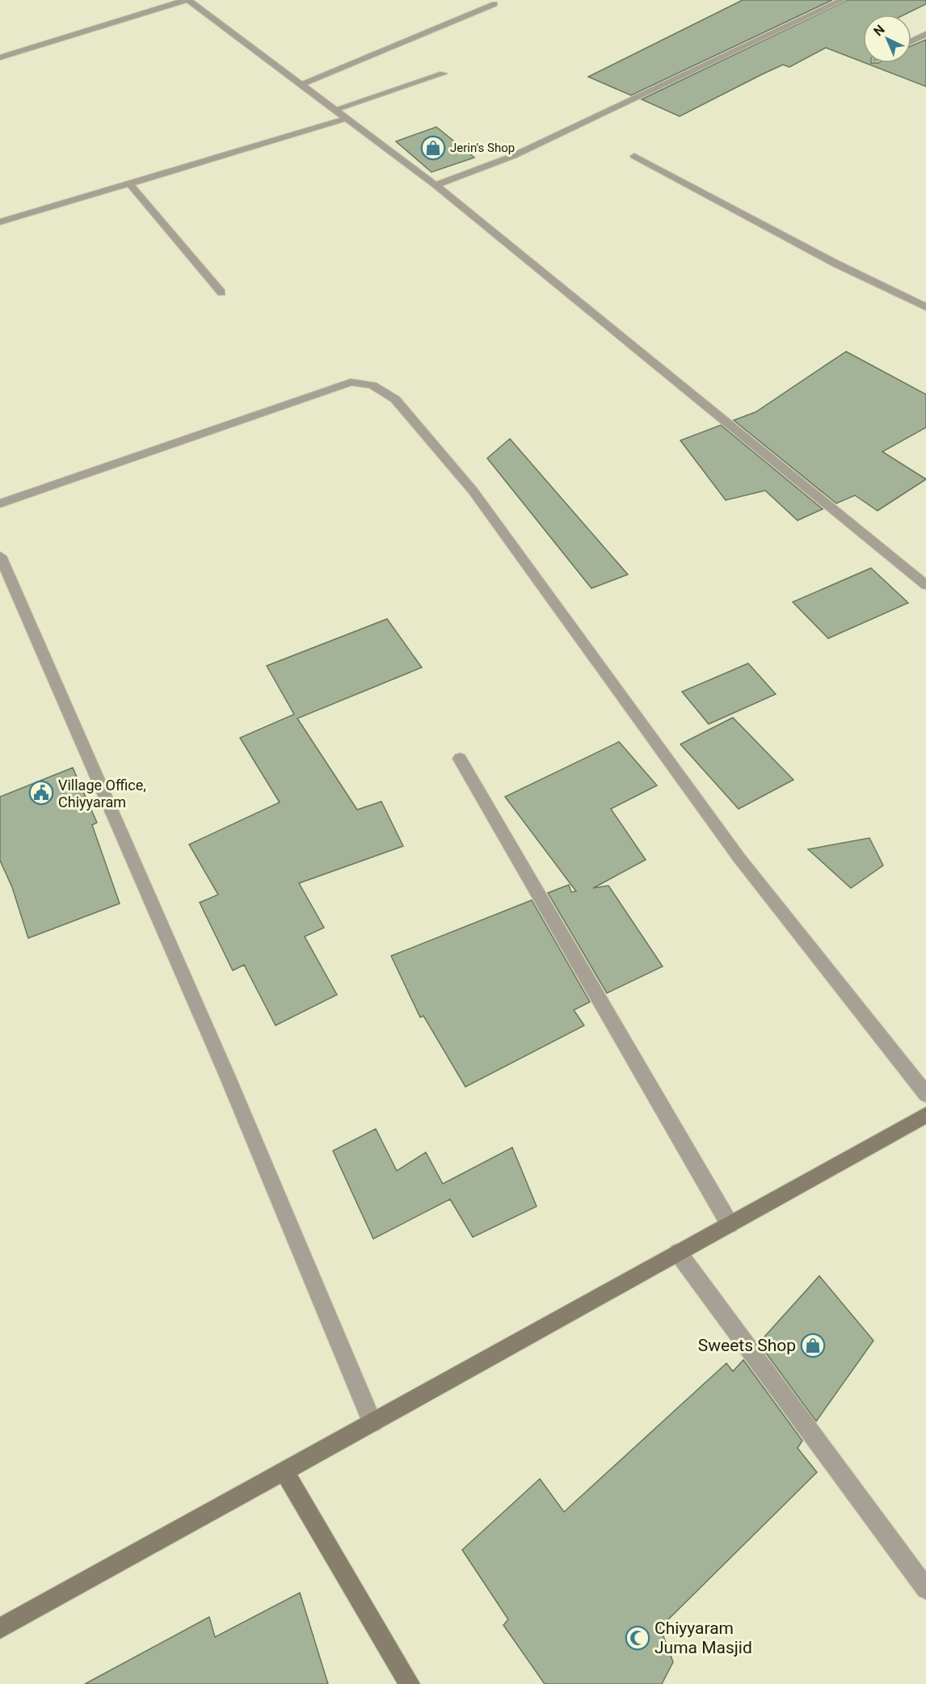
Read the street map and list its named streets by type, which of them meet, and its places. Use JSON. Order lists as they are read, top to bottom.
{
  "places": {
    "shop": ["Jerin's Shop", "Sweets Shop"],
    "public building": ["Village Office, Chiyyaram"],
    "mosque": ["Chiyyaram Juma Masjid"]
  },
  "north": "top left"
}
